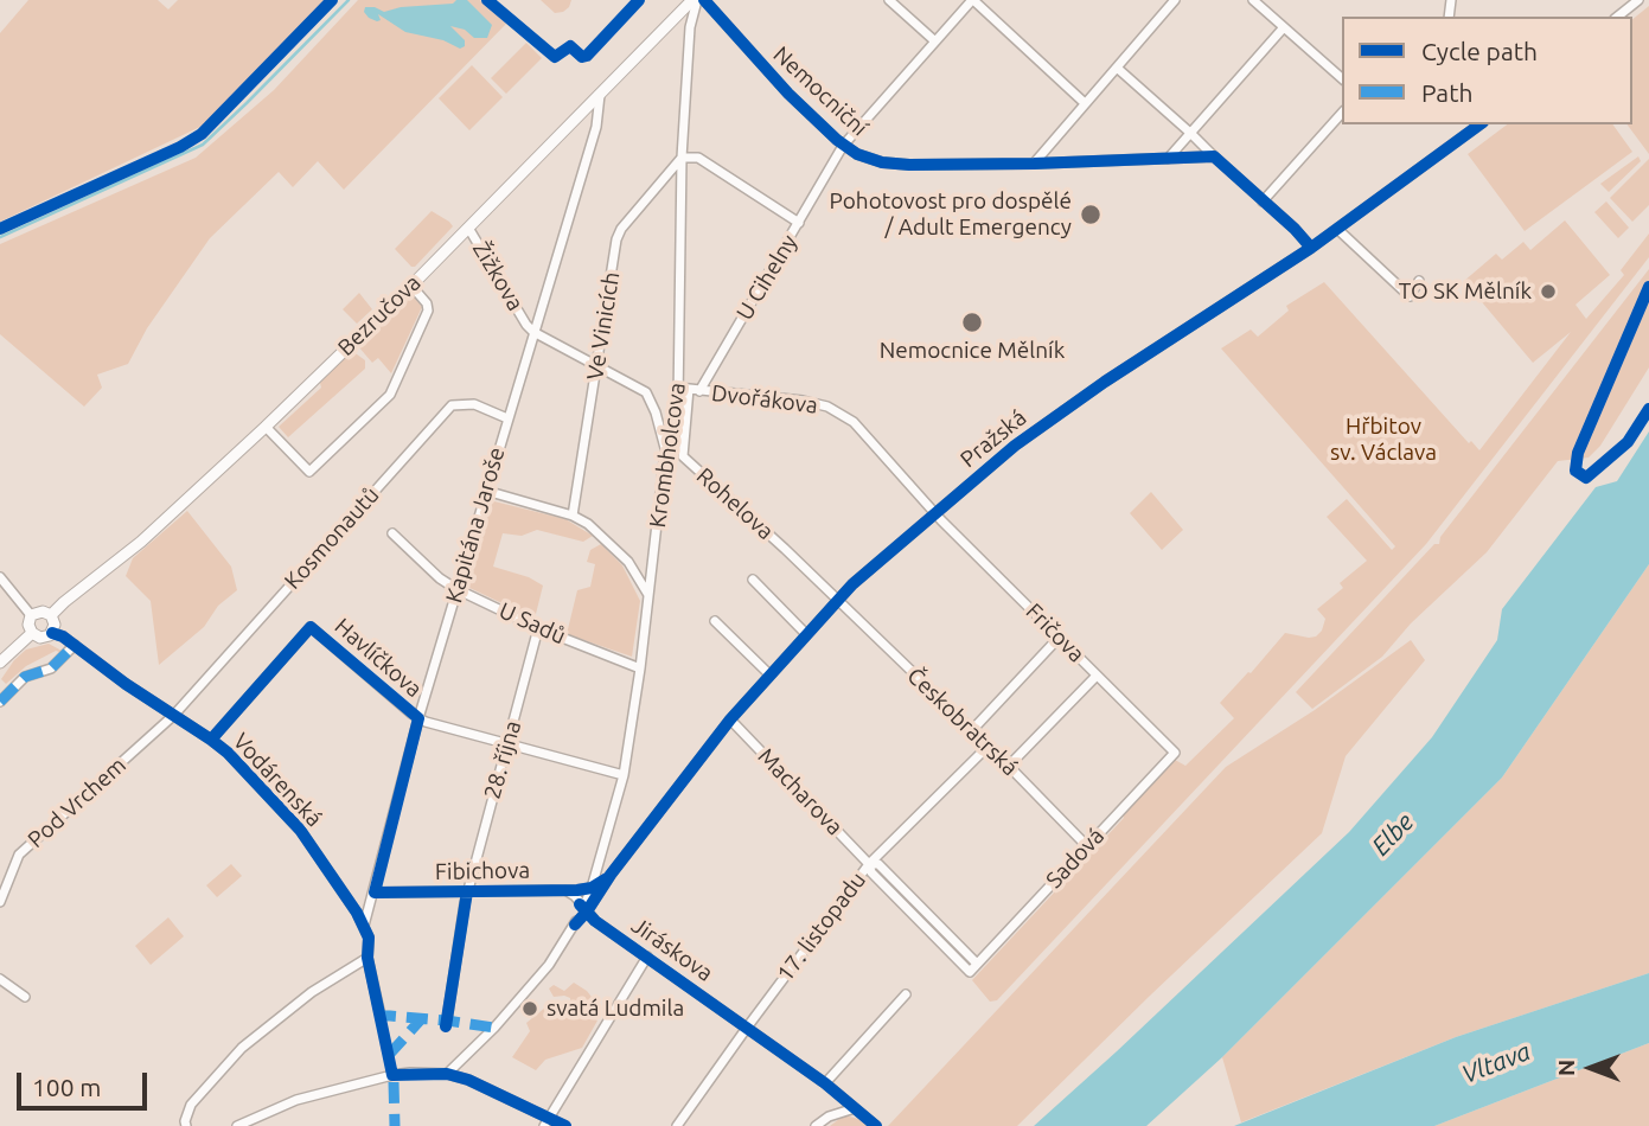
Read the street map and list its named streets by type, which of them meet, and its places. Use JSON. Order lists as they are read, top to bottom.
{
  "streets": {
    "street": [
      "Nemocniční",
      "Žižkova",
      "U Cihelny",
      "Bezručova",
      "Ve Vinicích",
      "Dvořákova",
      "Pražská",
      "Krombholcova",
      "Rohelova",
      "Kapitána Jaroše",
      "Kosmonautů",
      "U Sadů",
      "Fričova",
      "Havlíčkova",
      "Českobratrská",
      "28. října",
      "Vodárenská",
      "Macharova",
      "Pod Vrchem",
      "Sadová",
      "Fibichova",
      "17. listopadu",
      "Jiráskova"
    ]
  },
  "crossings": [
    ["Nemocniční", "U Cihelny"],
    ["Žižkova", "Bezručova"],
    ["Žižkova", "Ve Vinicích"],
    ["Žižkova", "Krombholcova"],
    ["Žižkova", "Kapitána Jaroše"],
    ["U Cihelny", "Dvořákova"],
    ["Bezručova", "Krombholcova"],
    ["Bezručova", "Kapitána Jaroše"],
    ["Bezručova", "Vodárenská"],
    ["Ve Vinicích", "Krombholcova"],
    ["Dvořákova", "Pražská"],
    ["Dvořákova", "Fričova"],
    ["Pražská", "Krombholcova"],
    ["Pražská", "Rohelova"],
    ["Pražská", "Fričova"],
    ["Pražská", "Českobratrská"],
    ["Pražská", "Macharova"],
    ["Pražská", "Fibichova"],
    ["Pražská", "Jiráskova"],
    ["Krombholcova", "Rohelova"],
    ["Krombholcova", "U Sadů"],
    ["Krombholcova", "Havlíčkova"],
    ["Krombholcova", "Fibichova"],
    ["Rohelova", "Českobratrská"],
    ["Kapitána Jaroše", "Kosmonautů"],
    ["Kapitána Jaroše", "U Sadů"],
    ["Kapitána Jaroše", "Havlíčkova"],
    ["Kapitána Jaroše", "Vodárenská"],
    ["Kapitána Jaroše", "Fibichova"],
    ["Kosmonautů", "Vodárenská"],
    ["Kosmonautů", "Pod Vrchem"],
    ["U Sadů", "28. října"],
    ["Fričova", "Sadová"],
    ["Havlíčkova", "28. října"],
    ["Havlíčkova", "Vodárenská"],
    ["Českobratrská", "Sadová"],
    ["Českobratrská", "17. listopadu"],
    ["28. října", "Fibichova"],
    ["Vodárenská", "Pod Vrchem"],
    ["Macharova", "Sadová"],
    ["Macharova", "17. listopadu"],
    ["Sadová", "17. listopadu"],
    ["17. listopadu", "Jiráskova"]
  ],
  "water": ["Elbe", "Vltava"],
  "parks": ["Hřbitov sv. Václava"],
  "places": [
    "Pohotovost pro dospělé / Adult Emergency",
    "TO SK Mělník",
    "Nemocnice Mělník",
    "svatá Ludmila"
  ],
  "legend": ["Cycle path", "Path"],
  "scale_bar": "100 m",
  "north": "left"
}
